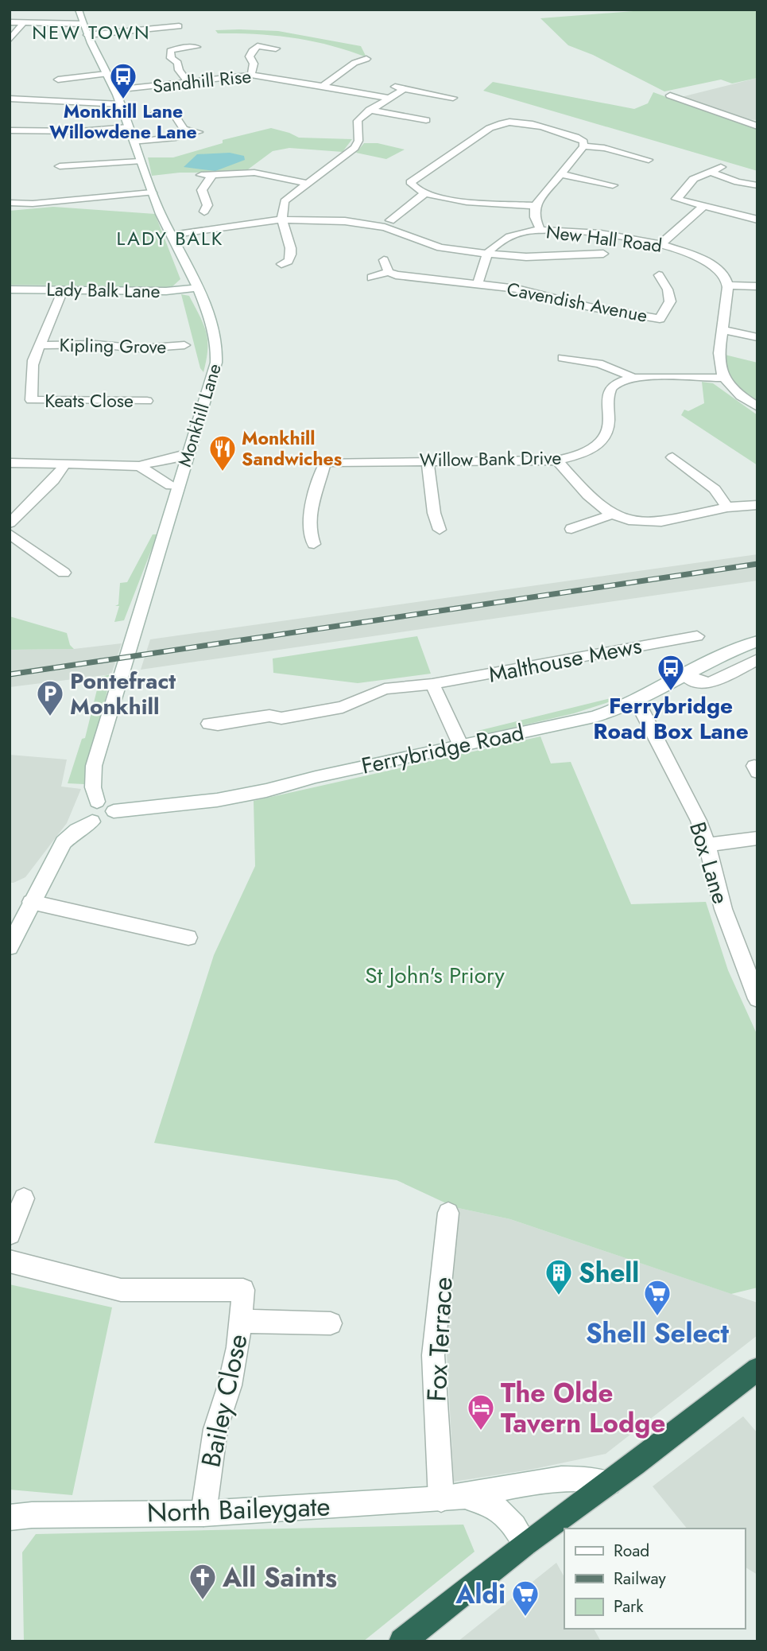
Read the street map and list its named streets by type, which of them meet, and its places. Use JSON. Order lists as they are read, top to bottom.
{
  "streets": {
    "street": [
      "Sandhill Rise",
      "New Hall Road",
      "Lady Balk Lane",
      "Cavendish Avenue",
      "Kipling Grove",
      "Keats Close",
      "Monkhill Lane",
      "Willow Bank Drive",
      "Malthouse Mews",
      "Ferrybridge Road",
      "Box Lane",
      "Fox Terrace",
      "Bailey Close",
      "North Baileygate"
    ]
  },
  "crossings": [
    ["Sandhill Rise", "Monkhill Lane"],
    ["New Hall Road", "Cavendish Avenue"],
    ["Lady Balk Lane", "Monkhill Lane"],
    ["Kipling Grove", "Keats Close"],
    ["Monkhill Lane", "Ferrybridge Road"],
    ["Ferrybridge Road", "Box Lane"],
    ["Fox Terrace", "North Baileygate"],
    ["Bailey Close", "North Baileygate"]
  ],
  "districts": ["NEW TOWN", "LADY BALK"],
  "parks": ["St John's Priory"],
  "places": {
    "bus stop": ["Monkhill Lane Willowdene Lane", "Ferrybridge Road Box Lane"],
    "restaurant": ["Monkhill Sandwiches"],
    "parking": ["Pontefract Monkhill"],
    "building": ["Shell"],
    "supermarket": ["Shell Select", "Aldi"],
    "hotel": ["The Olde Tavern Lodge"],
    "church": ["All Saints"]
  },
  "legend": ["Road", "Railway", "Park"]
}
